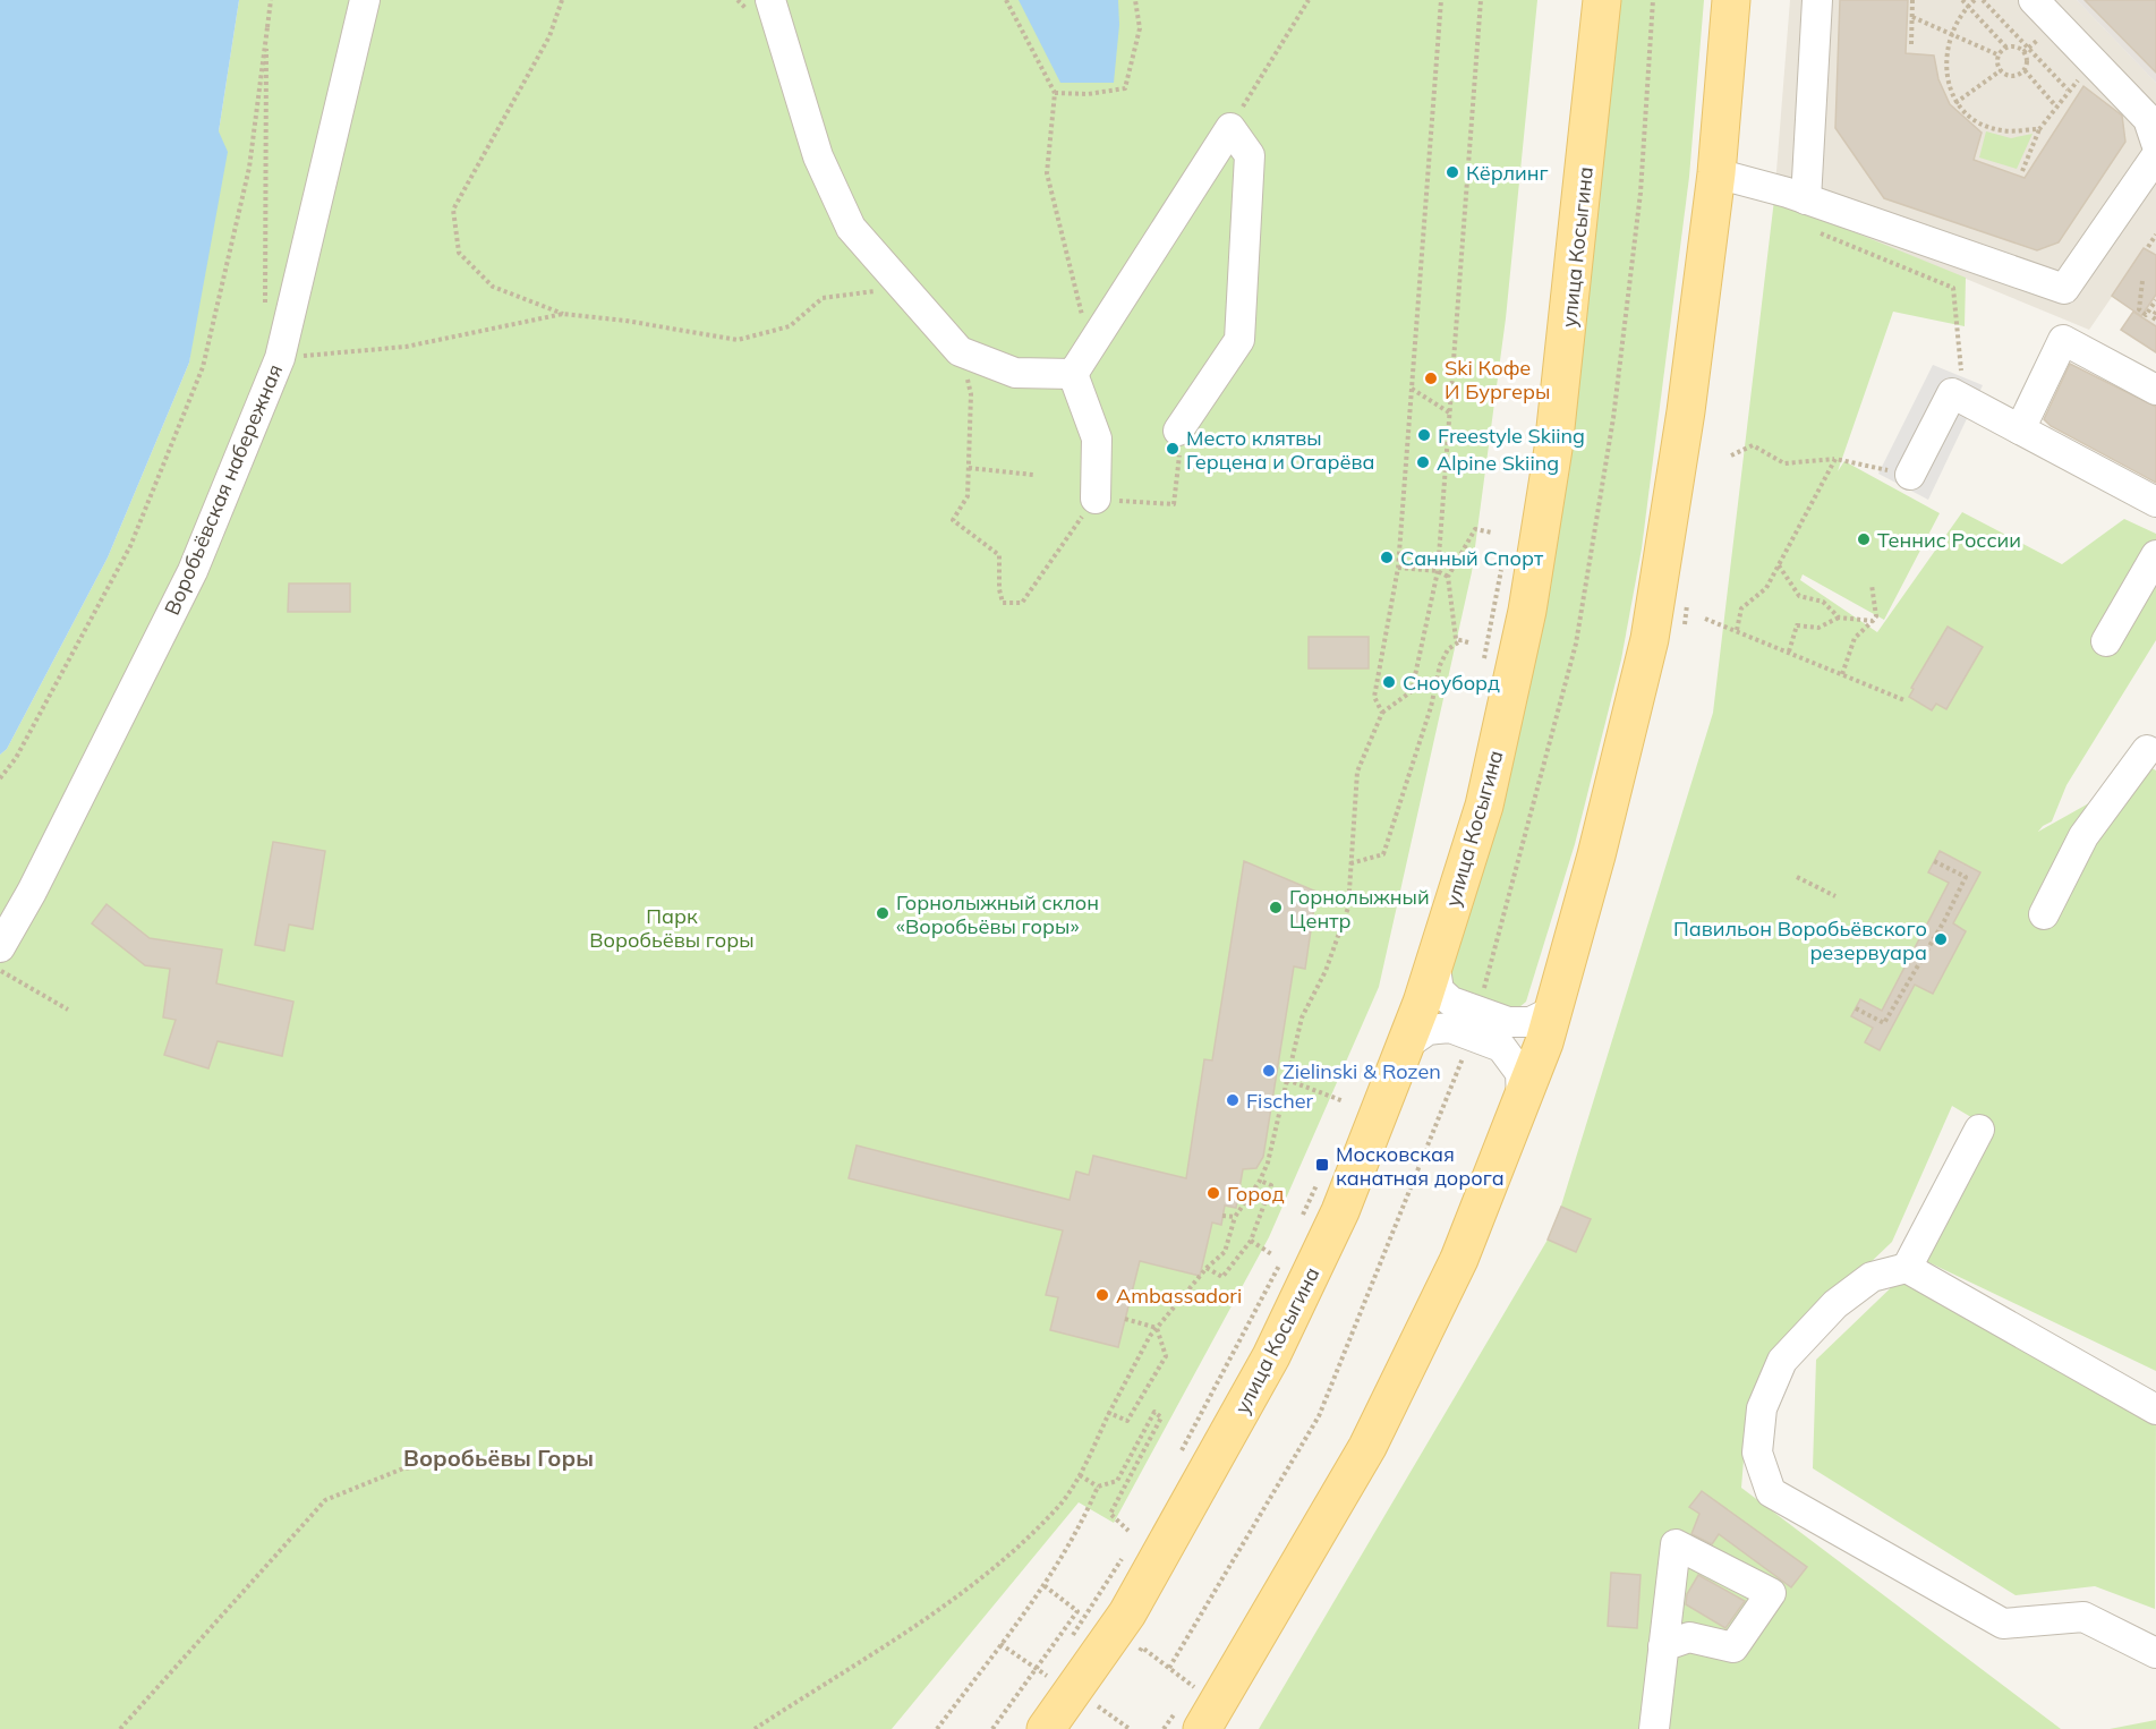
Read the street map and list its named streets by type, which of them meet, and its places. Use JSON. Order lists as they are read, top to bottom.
{
  "streets": {
    "main road": ["улица Косыгина"],
    "street": ["Воробьёвская набережная"]
  },
  "districts": ["Воробьёвы Горы"],
  "parks": ["Парк Воробьёвы горы"],
  "places": {
    "other": [
      "Кёрлинг",
      "Ski Кофе И Бургеры",
      "Freestyle Skiing",
      "Место клятвы Герцена и Огарёва",
      "Alpine Skiing",
      "Теннис России",
      "Санный Спорт",
      "Сноуборд",
      "Горнолыжный Центр",
      "Горнолыжный склон «Воробьёвы горы»",
      "Павильон Воробьёвского резервуара",
      "Zielinski & Rozen",
      "Fischer",
      "Город",
      "Ambassadori"
    ],
    "transit": ["Московская канатная дорога"]
  }
}
